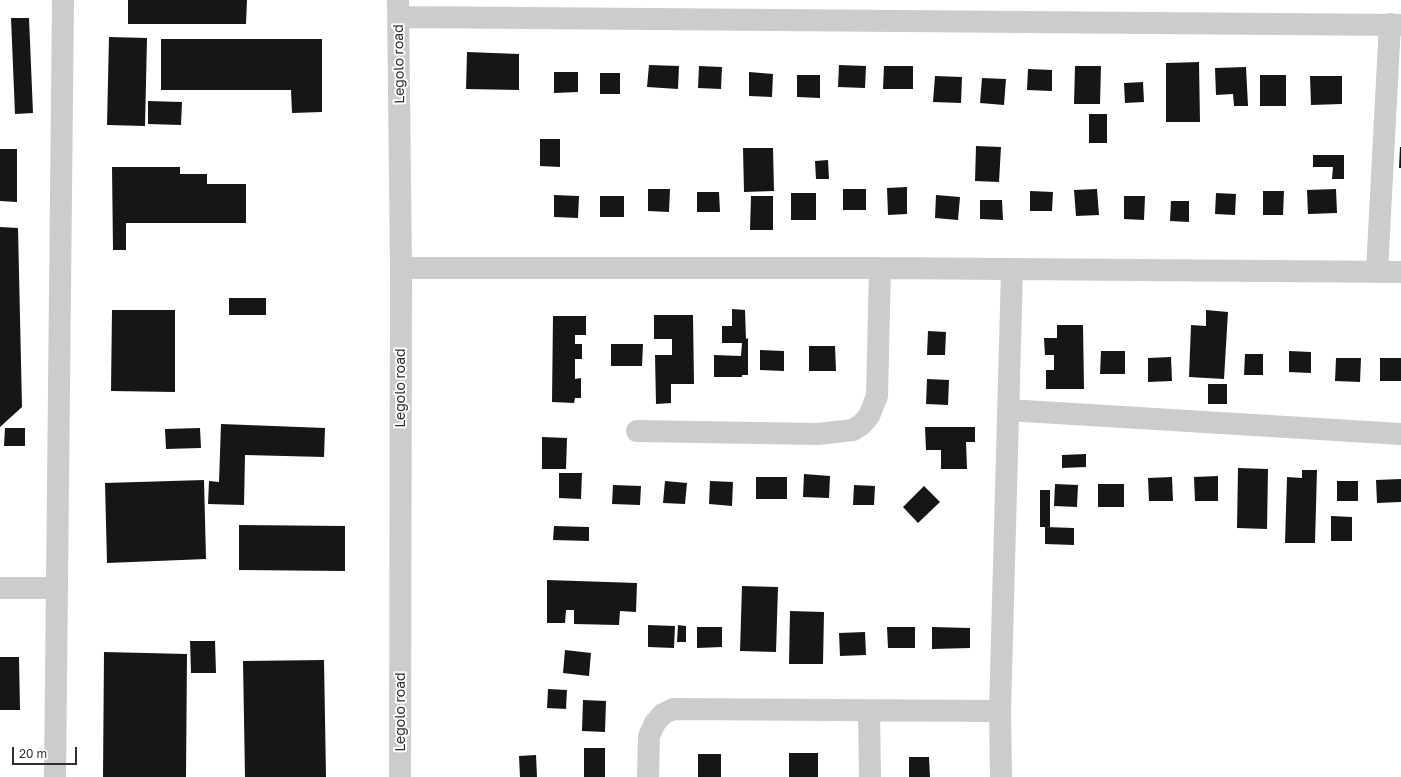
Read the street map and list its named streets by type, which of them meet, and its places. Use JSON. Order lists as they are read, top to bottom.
{
  "streets": {
    "street": ["Legolo road"]
  },
  "scale_bar": "20 m"
}
